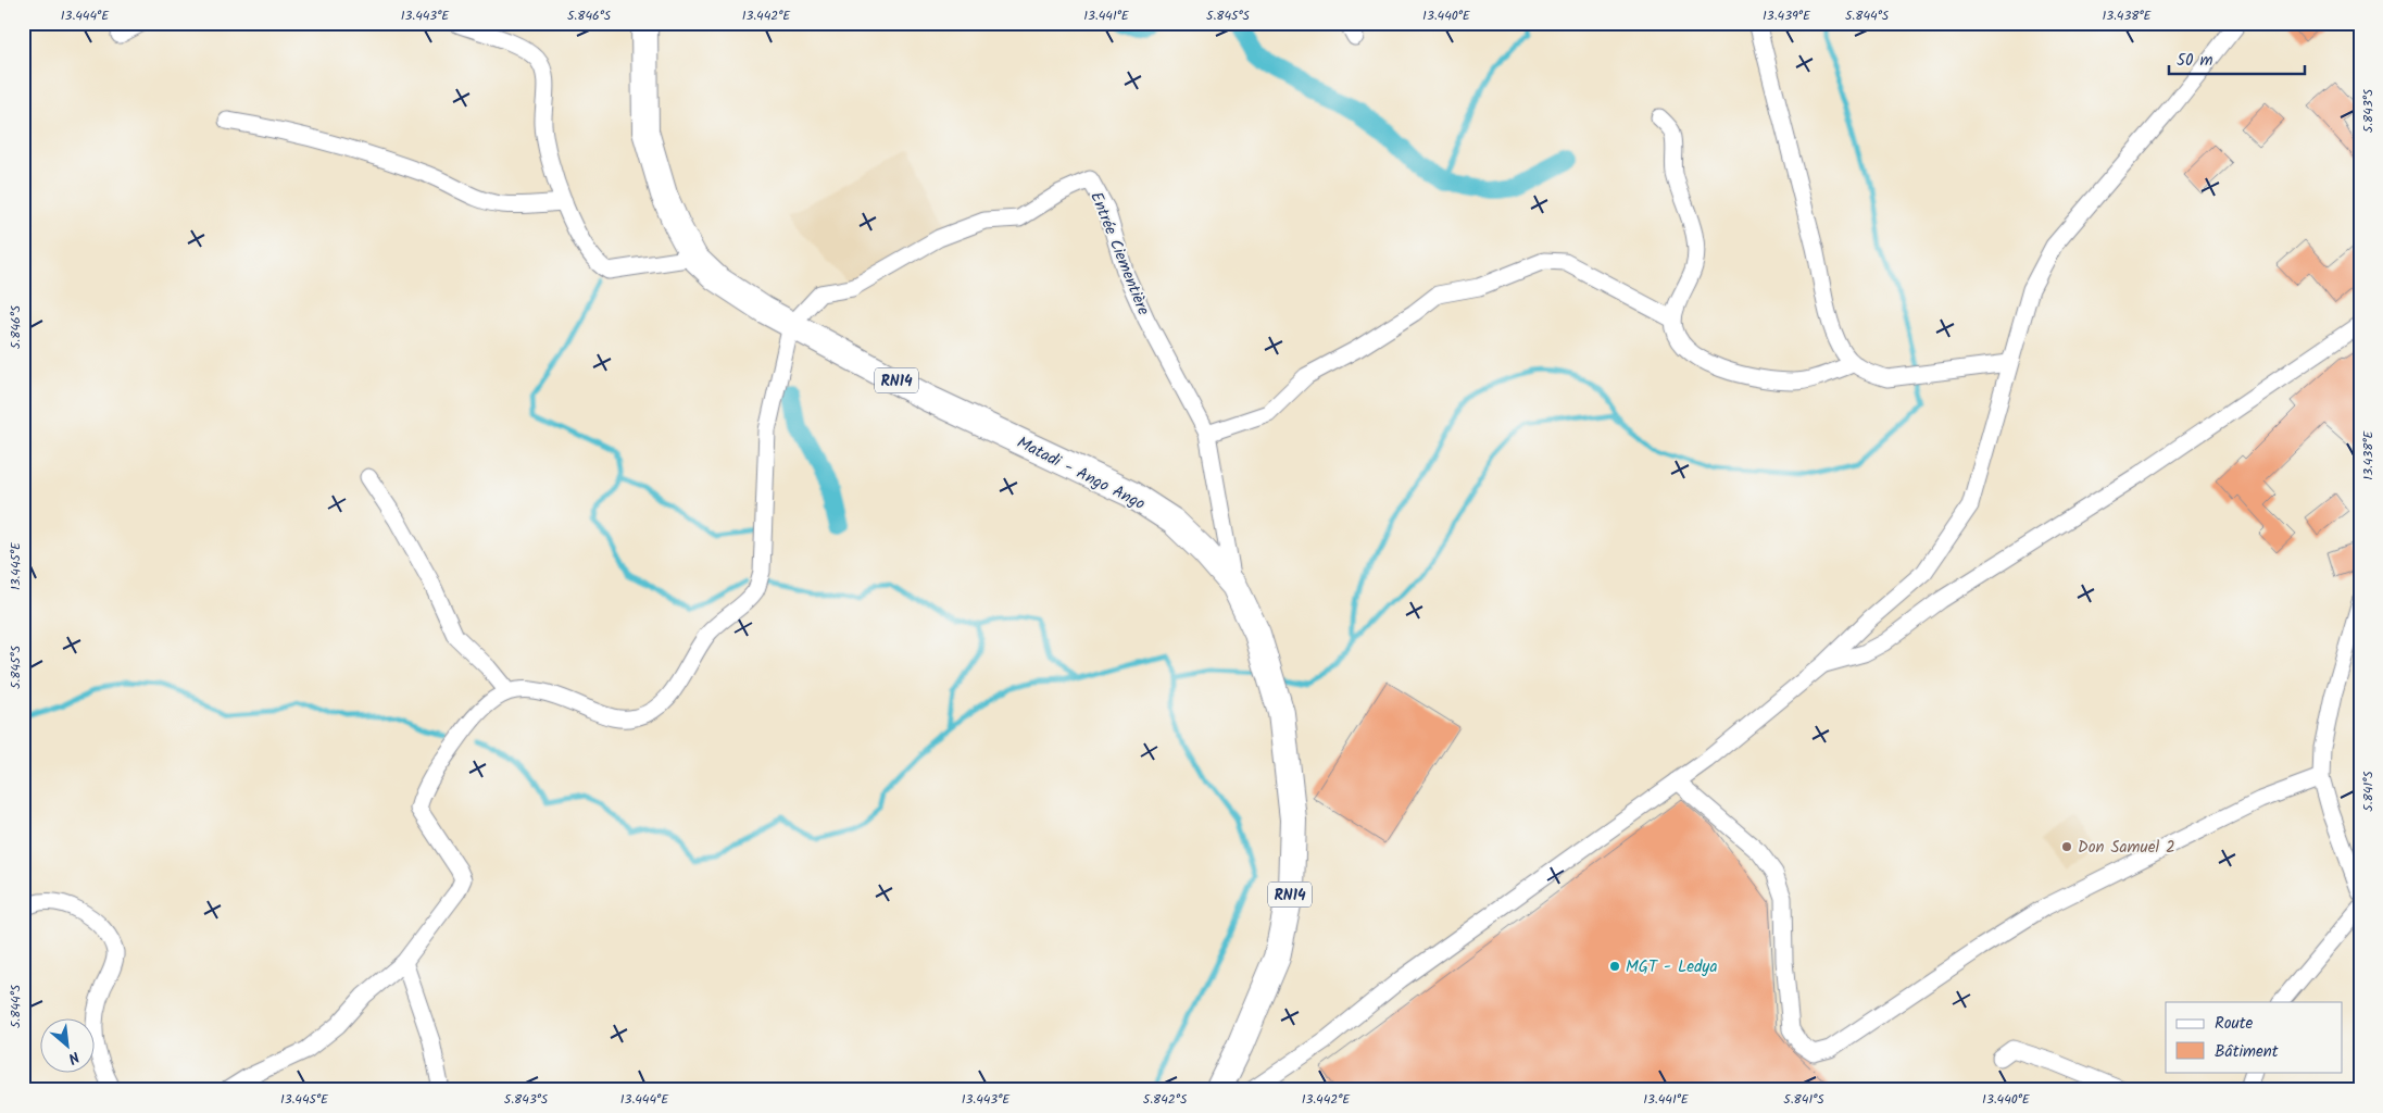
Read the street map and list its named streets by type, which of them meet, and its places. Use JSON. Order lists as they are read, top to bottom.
{
  "streets": {
    "highway": ["RN14", "Matadi - Ango Ango"],
    "street": ["Entrée Ciementière"]
  },
  "crossings": [
    ["Entrée Ciementière", "Matadi - Ango Ango"]
  ],
  "places": ["Don Samuel 2", "MGT - Ledya"],
  "legend": ["Route", "Bâtiment"],
  "scale_bar": "50 m",
  "north": "bottom right",
  "coordinates": [
    "13.444°E",
    "13.443°E",
    "5.846°S",
    "13.442°E",
    "13.441°E",
    "5.845°S",
    "13.440°E",
    "13.439°E",
    "5.844°S",
    "13.438°E",
    "5.843°S",
    "13.445°E",
    "5.841°S",
    "5.842°S"
  ]
}
